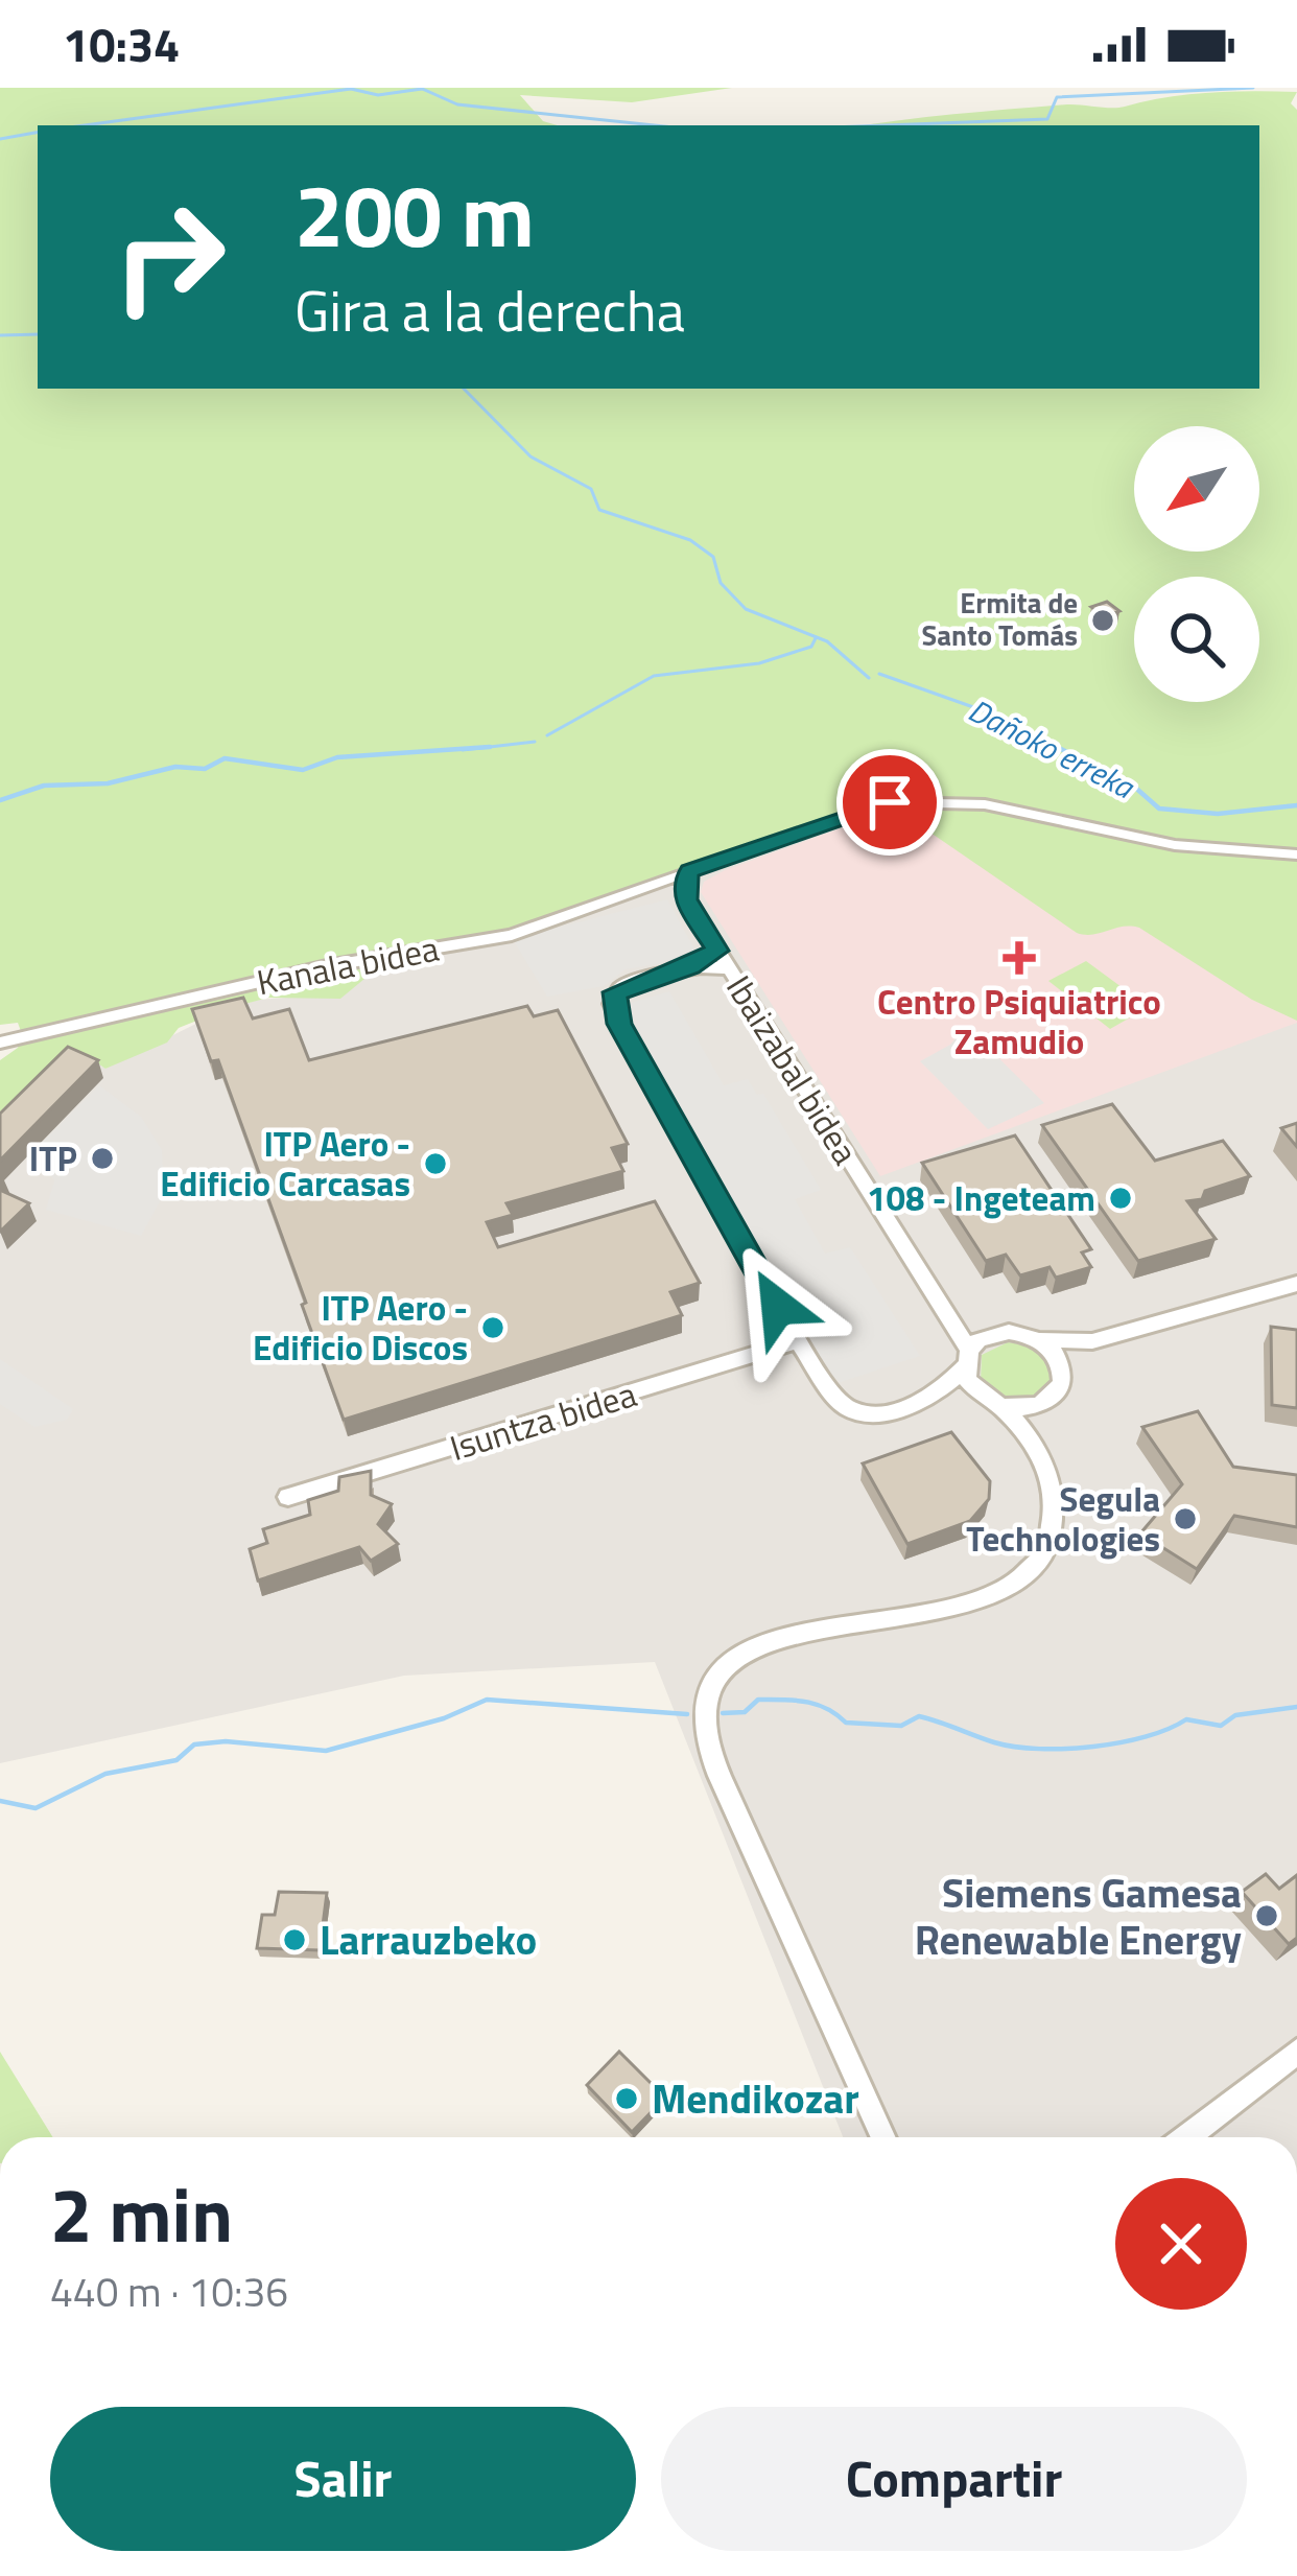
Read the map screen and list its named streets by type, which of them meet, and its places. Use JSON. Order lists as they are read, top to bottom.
{
  "streets": {
    "street": ["Kanala bidea", "Ibaizabal bidea", "Isuntza bidea"]
  },
  "crossings": [
    ["Kanala bidea", "Ibaizabal bidea"]
  ],
  "water": ["Dañoko erreka"],
  "places": {
    "other": [
      "Ermita de Santo Tomás",
      "ITP",
      "ITP Aero - Edificio Carcasas",
      "108 - Ingeteam",
      "ITP Aero - Edificio Discos",
      "Segula Technologies",
      "Siemens Gamesa Renewable Energy",
      "Larrauzbeko",
      "Mendikozar"
    ],
    "health": ["Centro Psiquiatrico Zamudio"]
  },
  "north": "bottom left",
  "page": {
    "status": "10:34",
    "turn": ["200 m", "Gira a la derecha"],
    "heading": ["2 min", "440 m · 10:36"],
    "buttons": ["Salir", "Compartir"]
  }
}
